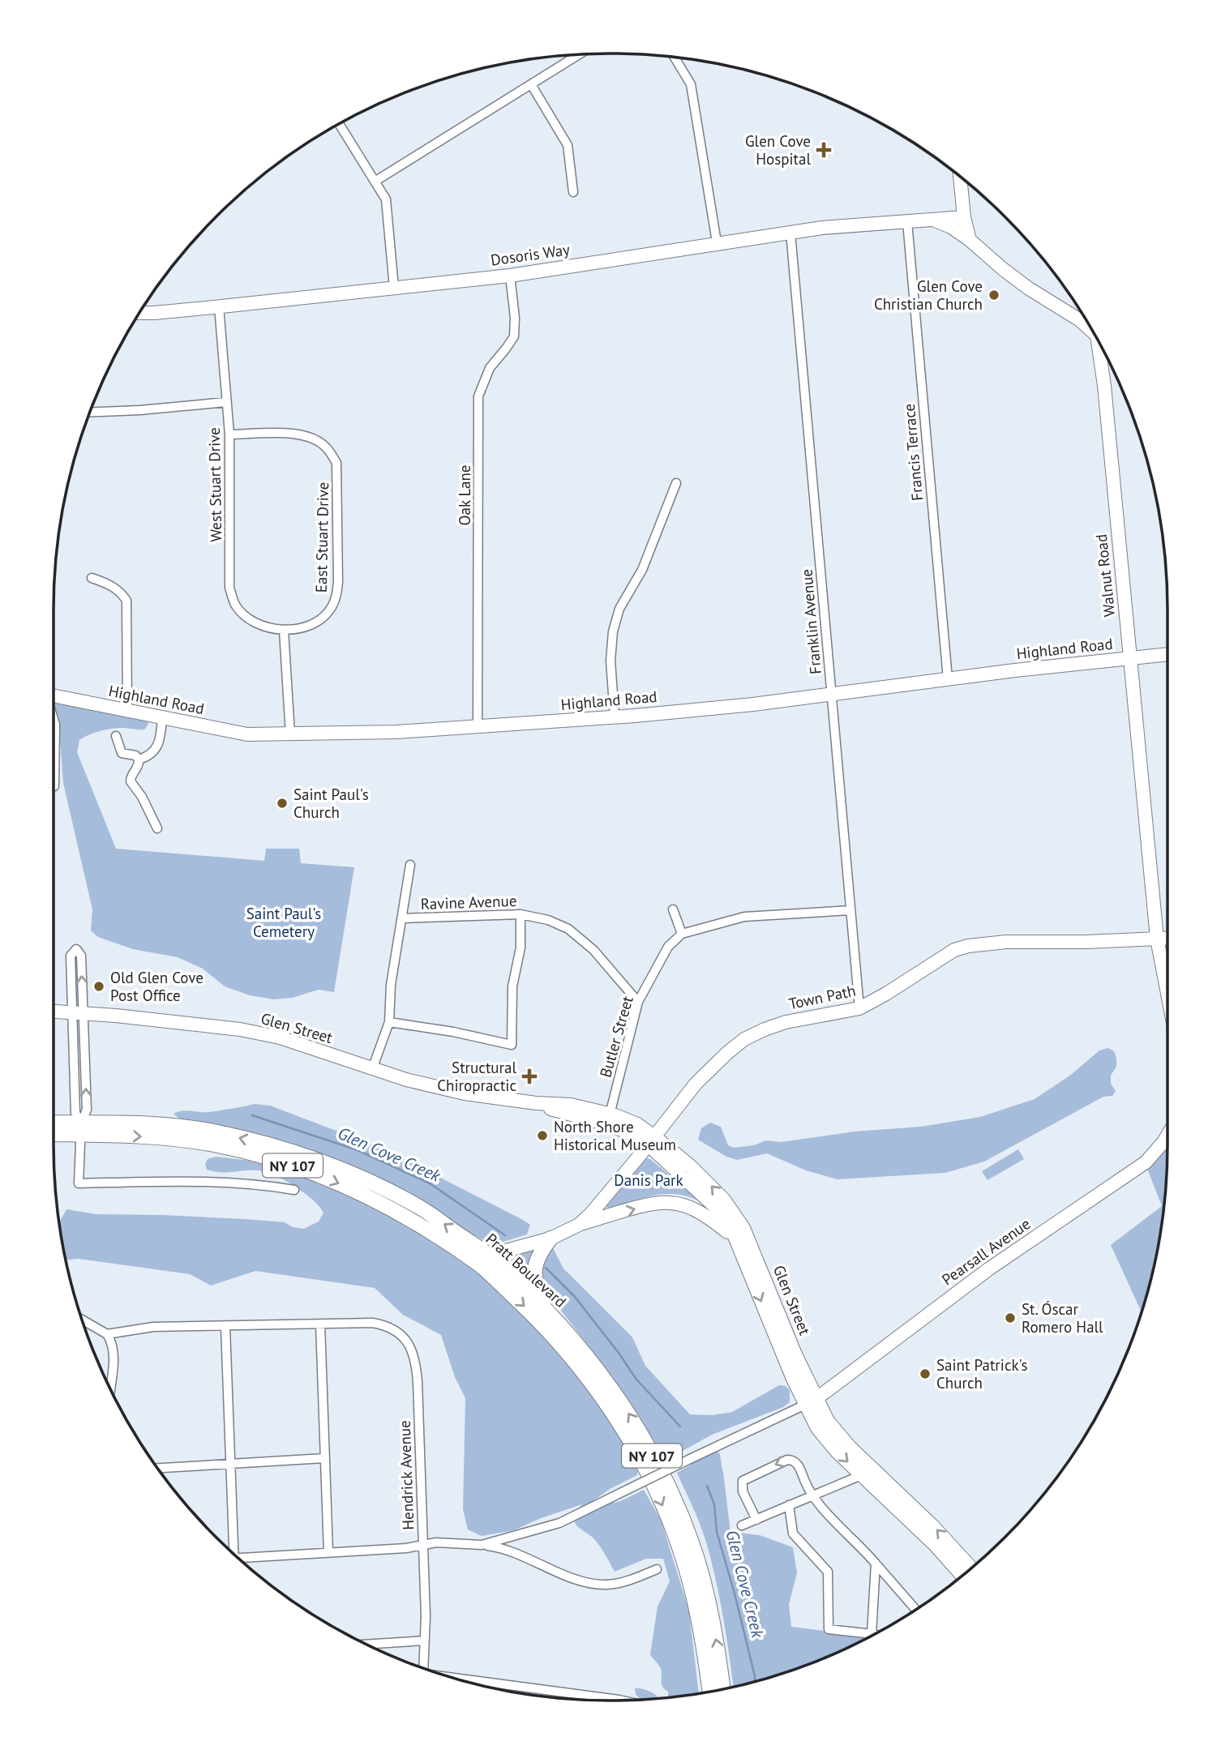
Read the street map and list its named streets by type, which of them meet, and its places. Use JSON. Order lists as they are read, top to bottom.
{
  "streets": {
    "main road": ["NY 107", "Pratt Boulevard"],
    "street": [
      "Dosoris Way",
      "Francis Terrace",
      "West Stuart Drive",
      "Oak Lane",
      "East Stuart Drive",
      "Walnut Road",
      "Franklin Avenue",
      "Highland Road",
      "Ravine Avenue",
      "Town Path",
      "Glen Street",
      "Butler Street",
      "Pearsall Avenue",
      "Hendrick Avenue"
    ]
  },
  "crossings": [
    ["Dosoris Way", "Francis Terrace"],
    ["Dosoris Way", "West Stuart Drive"],
    ["Dosoris Way", "Oak Lane"],
    ["Dosoris Way", "Franklin Avenue"],
    ["Francis Terrace", "Highland Road"],
    ["West Stuart Drive", "East Stuart Drive"],
    ["Oak Lane", "Highland Road"],
    ["Walnut Road", "Highland Road"],
    ["Walnut Road", "Town Path"],
    ["Franklin Avenue", "Highland Road"],
    ["Franklin Avenue", "Town Path"],
    ["Ravine Avenue", "Butler Street"],
    ["Town Path", "Glen Street"],
    ["Town Path", "Pratt Boulevard"],
    ["Glen Street", "Butler Street"],
    ["Glen Street", "Pearsall Avenue"],
    ["Glen Street", "Hendrick Avenue"],
    ["Pearsall Avenue", "Hendrick Avenue"]
  ],
  "water": ["Glen Cove Creek"],
  "parks": ["Saint Paul's Cemetery", "Danis Park"],
  "places": {
    "health": ["Glen Cove Hospital", "Structural Chiropractic"],
    "other": [
      "Glen Cove Christian Church",
      "Saint Paul's Church",
      "Old Glen Cove Post Office",
      "North Shore Historical Museum",
      "St. Óscar Romero Hall",
      "Saint Patrick's Church"
    ]
  }
}
